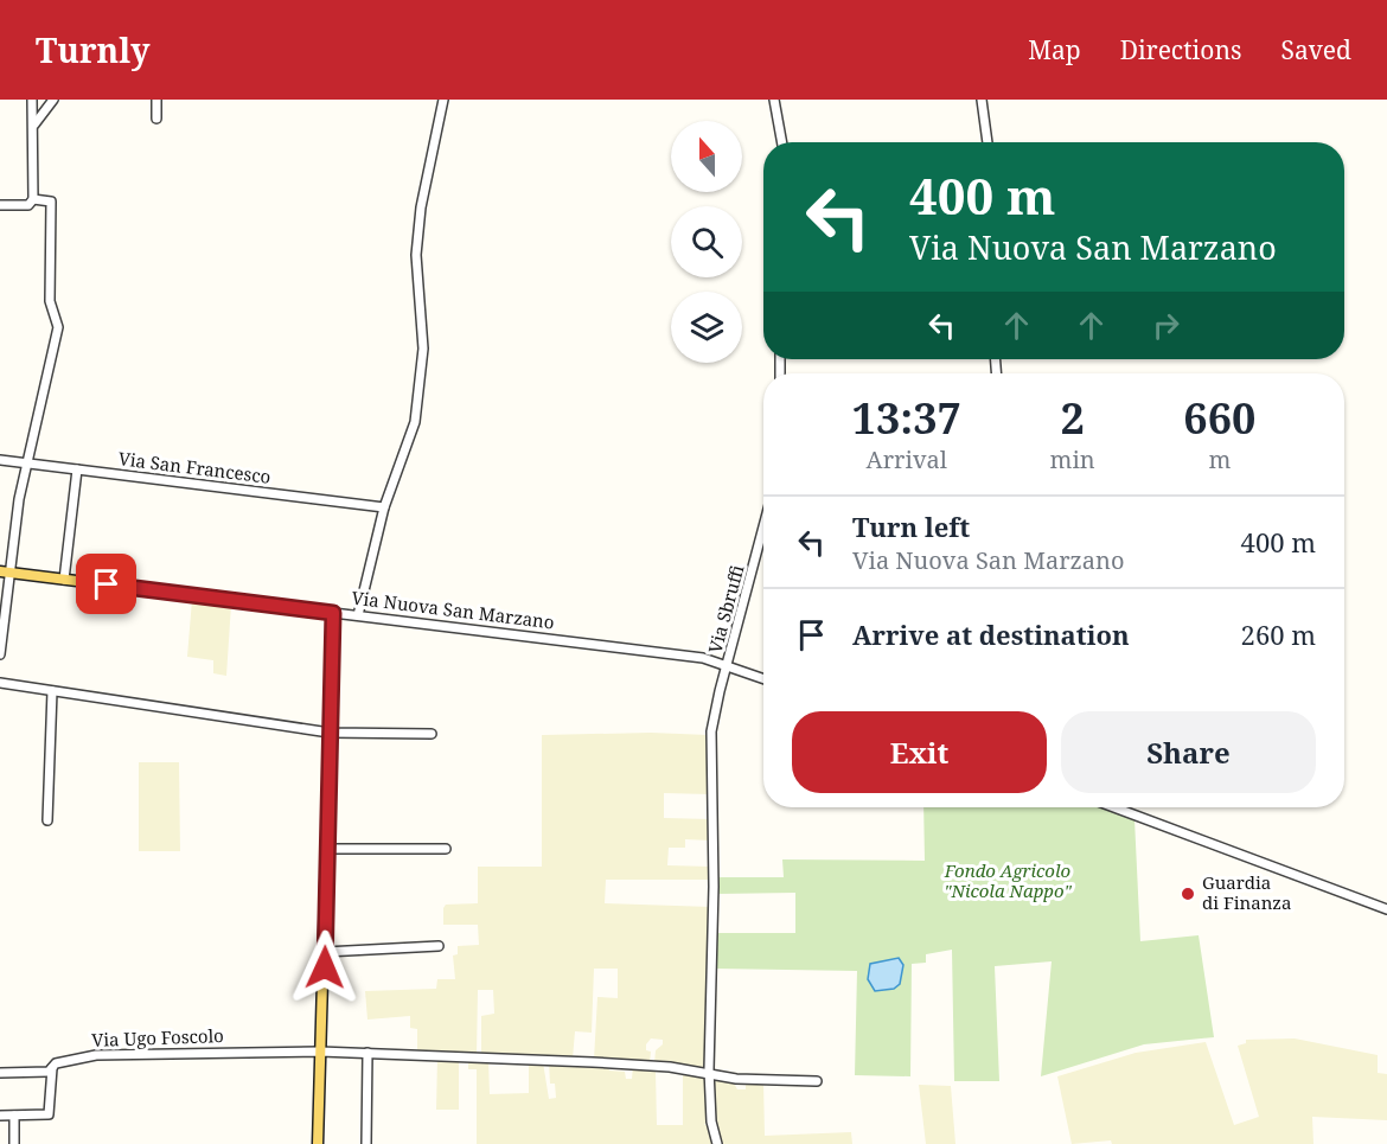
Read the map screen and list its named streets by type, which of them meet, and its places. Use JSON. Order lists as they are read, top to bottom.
{
  "streets": {
    "main road": ["Via Nuova San Marzano"],
    "street": ["Via San Francesco", "Via Sbruffi", "Via Ugo Foscolo"]
  },
  "crossings": [
    ["Via Sbruffi", "Via Nuova San Marzano"],
    ["Via Sbruffi", "Via Ugo Foscolo"]
  ],
  "parks": ["Fondo Agricolo \"Nicola Nappo\""],
  "places": ["Guardia di Finanza"],
  "north": "top",
  "page": {
    "header": "Turnly",
    "nav": ["Map", "Directions", "Saved"],
    "turn": ["400 m", "Via Nuova San Marzano"],
    "eta": [
      "13:37",
      "Arrival",
      "2",
      "min",
      "660",
      "m"
    ],
    "list": [
      {
        "name": "Turn left",
        "note": "Via Nuova San Marzano",
        "value": "400 m"
      },
      {
        "name": "Arrive at destination",
        "value": "260 m"
      }
    ],
    "buttons": ["Exit", "Share"]
  }
}
